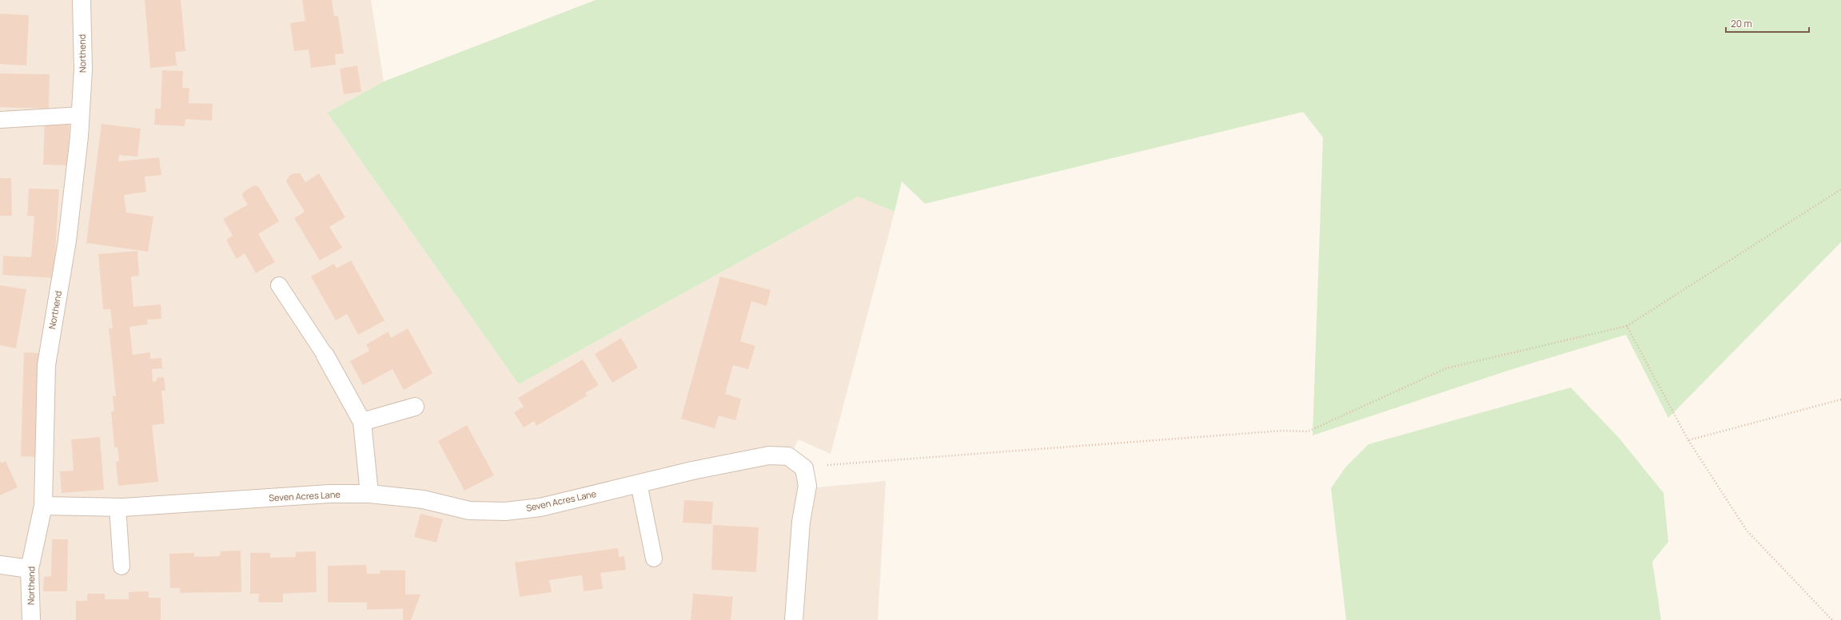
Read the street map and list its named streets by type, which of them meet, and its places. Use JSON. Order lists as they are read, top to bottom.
{
  "streets": {
    "street": ["Northend", "Seven Acres Lane"]
  },
  "crossings": [
    ["Northend", "Seven Acres Lane"]
  ],
  "scale_bar": "20 m"
}
